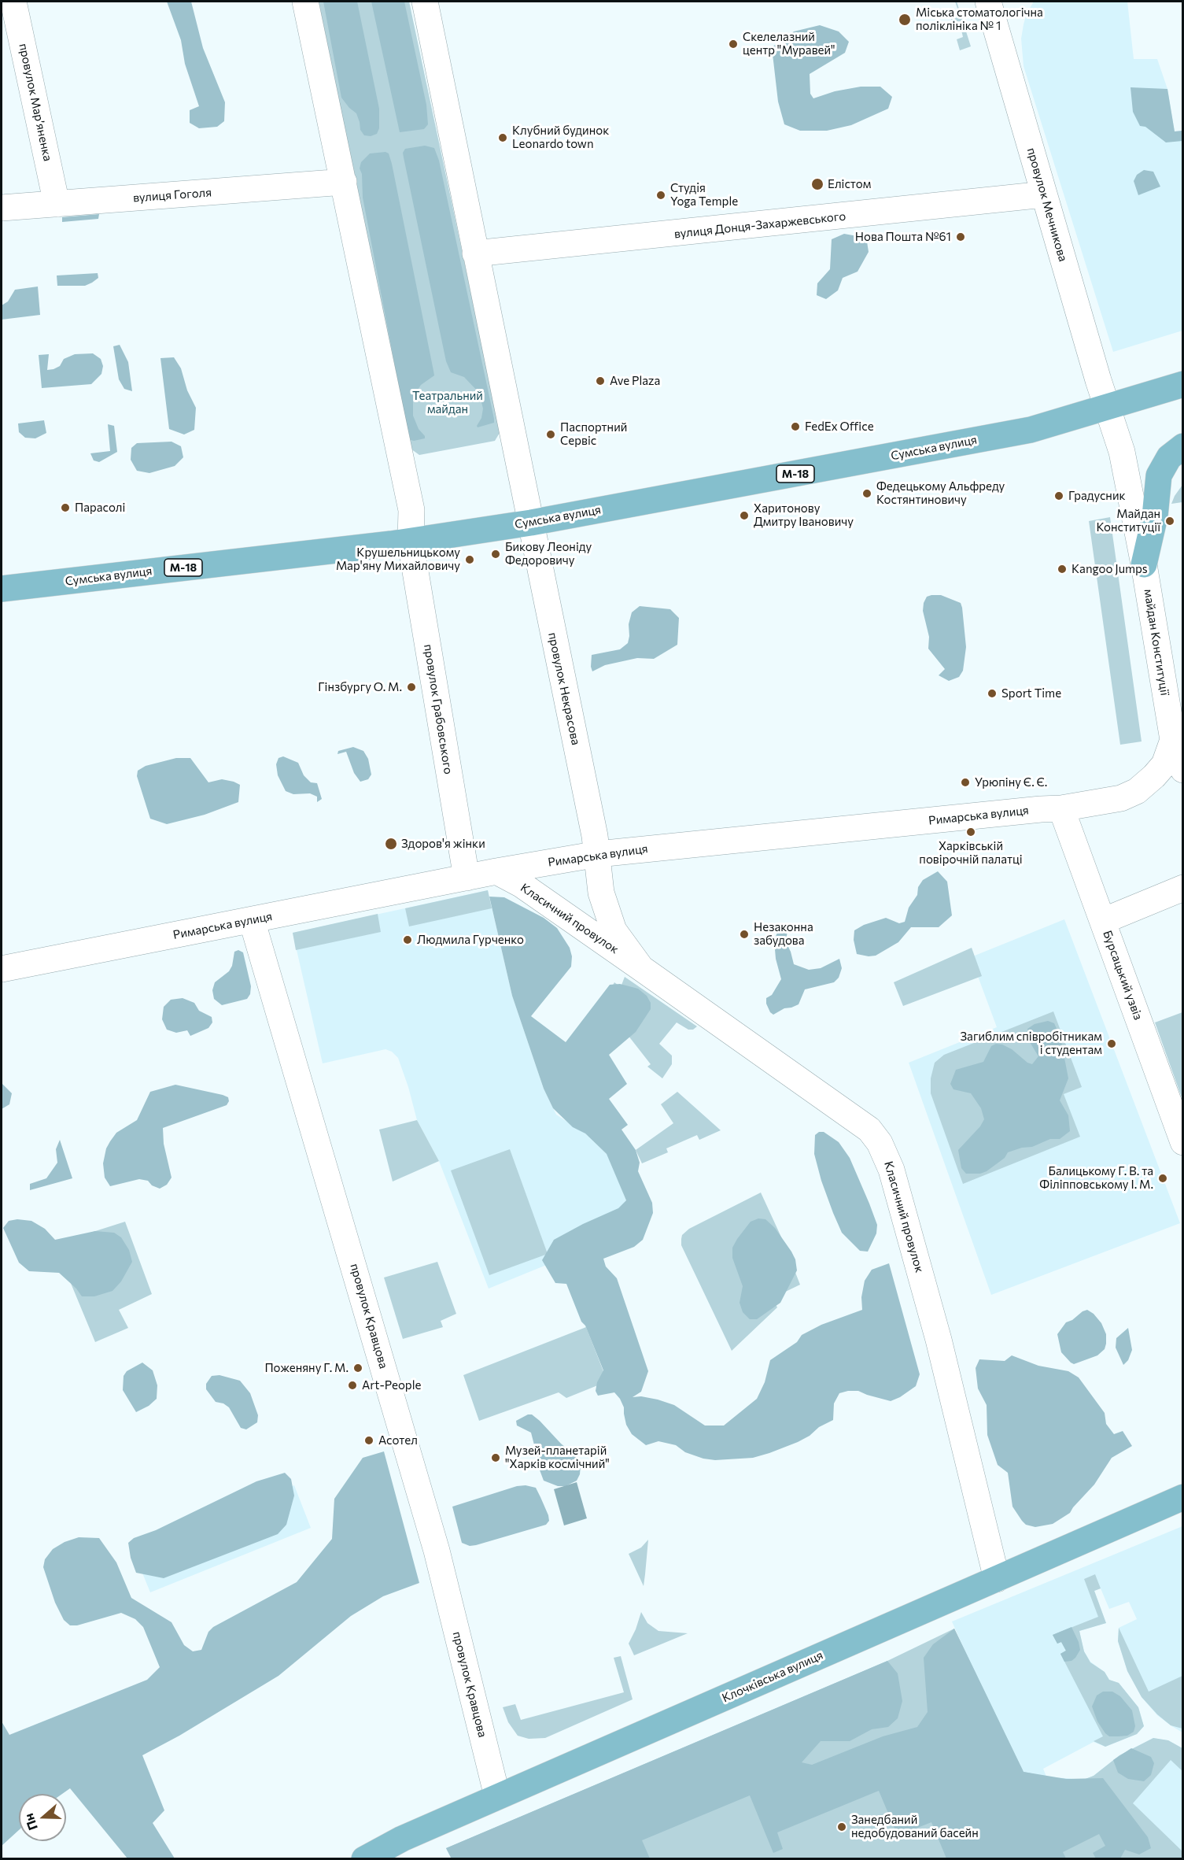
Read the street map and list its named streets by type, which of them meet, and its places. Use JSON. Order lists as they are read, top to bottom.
{
  "streets": {
    "main road": ["Сумська вулиця", "М-18", "Клочківська вулиця"],
    "street": [
      "провулок Мар’яненка",
      "вулиця Гоголя",
      "провулок Мечникова",
      "вулиця Донця-Захаржевського",
      "майдан Конституції",
      "провулок Некрасова",
      "провулок Грабовського",
      "Римарська вулиця",
      "Класичний провулок",
      "Бурсацький узвіз",
      "провулок Кравцова"
    ]
  },
  "crossings": [
    ["провулок Мар’яненка", "вулиця Гоголя"],
    ["провулок Мечникова", "вулиця Донця-Захаржевського"],
    ["провулок Мечникова", "Сумська вулиця"],
    ["провулок Мечникова", "М-18"],
    ["провулок Мечникова", "майдан Конституції"],
    ["Сумська вулиця", "М-18"],
    ["Сумська вулиця", "майдан Конституції"],
    ["Сумська вулиця", "провулок Некрасова"],
    ["Сумська вулиця", "провулок Грабовського"],
    ["М-18", "майдан Конституції"],
    ["майдан Конституції", "Римарська вулиця"],
    ["провулок Некрасова", "Римарська вулиця"],
    ["провулок Некрасова", "Класичний провулок"],
    ["провулок Грабовського", "Римарська вулиця"],
    ["Римарська вулиця", "Класичний провулок"],
    ["Римарська вулиця", "Бурсацький узвіз"],
    ["Римарська вулиця", "провулок Кравцова"],
    ["Класичний провулок", "Клочківська вулиця"],
    ["провулок Кравцова", "Клочківська вулиця"]
  ],
  "parks": ["Театральний майдан"],
  "places": [
    "Міська стоматологічна поліклініка № 1",
    "Скелелазний центр \"Муравей\"",
    "Клубний будинок Leonardo town",
    "Елістом",
    "Студiя Yoga Temple",
    "Нова Пошта №61",
    "Ave Plaza",
    "FedEx Office",
    "Паспортний Сервіс",
    "Федецькому Альфреду Костянтиновичу",
    "Градусник",
    "Парасолі",
    "Харитонову Дмитру Івановичу",
    "Майдан Конституції",
    "Бикову Леоніду Федоровичу",
    "Крушельницькому Мар'яну Михайловичу",
    "Kangoo Jumps",
    "Гінзбургу О. М.",
    "Sport Time",
    "Урюпіну Є. Є.",
    "Харківській повірочній палатці",
    "Здоров'я жінки",
    "Незаконна забудова",
    "Людмила Гурченко",
    "Загиблим співробітникам і студентам",
    "Балицькому Г. В. та Філіпповському І. М.",
    "Поженяну Г. М.",
    "Art-People",
    "Асотел",
    "Музей-планетарій \"Харків космічний\"",
    "Занедбаний недобудований басейн"
  ],
  "north": "left"
}
